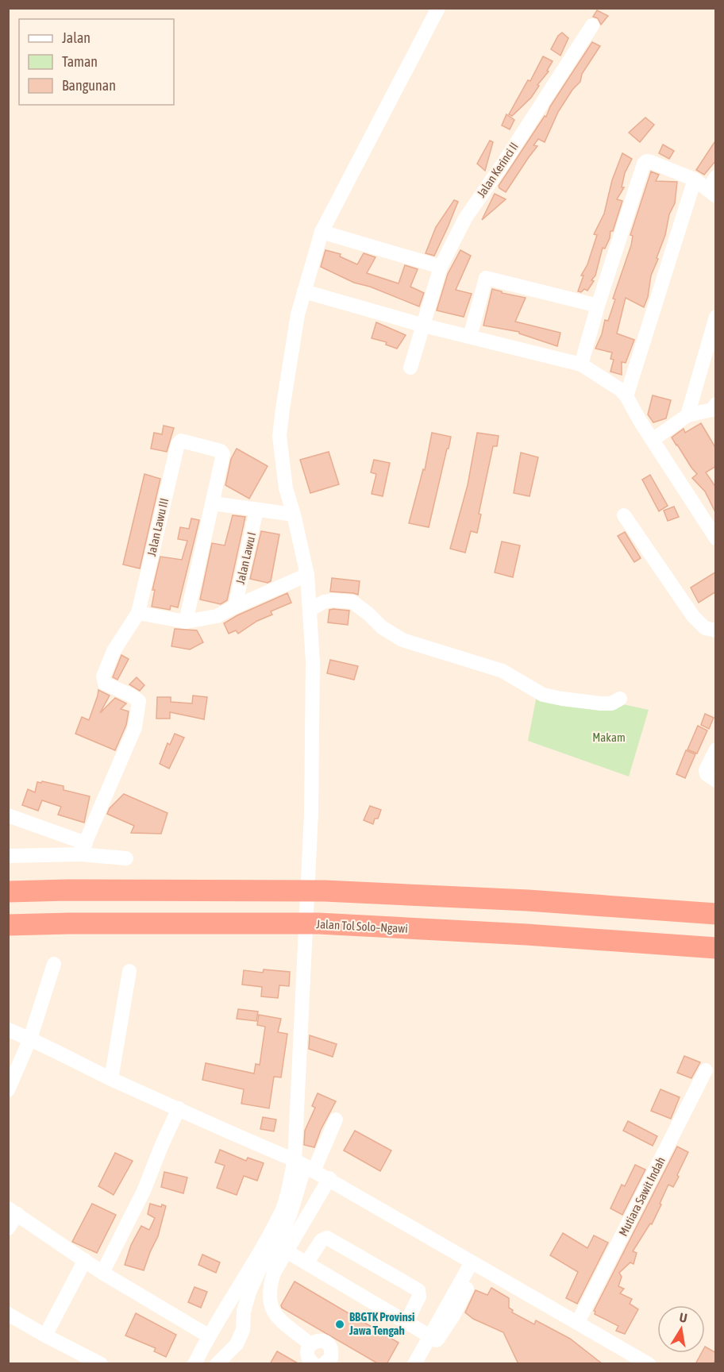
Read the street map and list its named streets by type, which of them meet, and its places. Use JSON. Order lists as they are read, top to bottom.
{
  "streets": {
    "highway": ["Jalan Tol Solo–Ngawi"],
    "street": [
      "Jalan Kerinci II",
      "Jalan Lawu III",
      "Jalan Lawu I",
      "Mutiara Sawit Indah"
    ]
  },
  "parks": ["Makam"],
  "places": ["BBGTK Provinsi Jawa Tengah"],
  "legend": ["Jalan", "Taman", "Bangunan"],
  "north": "top"
}
